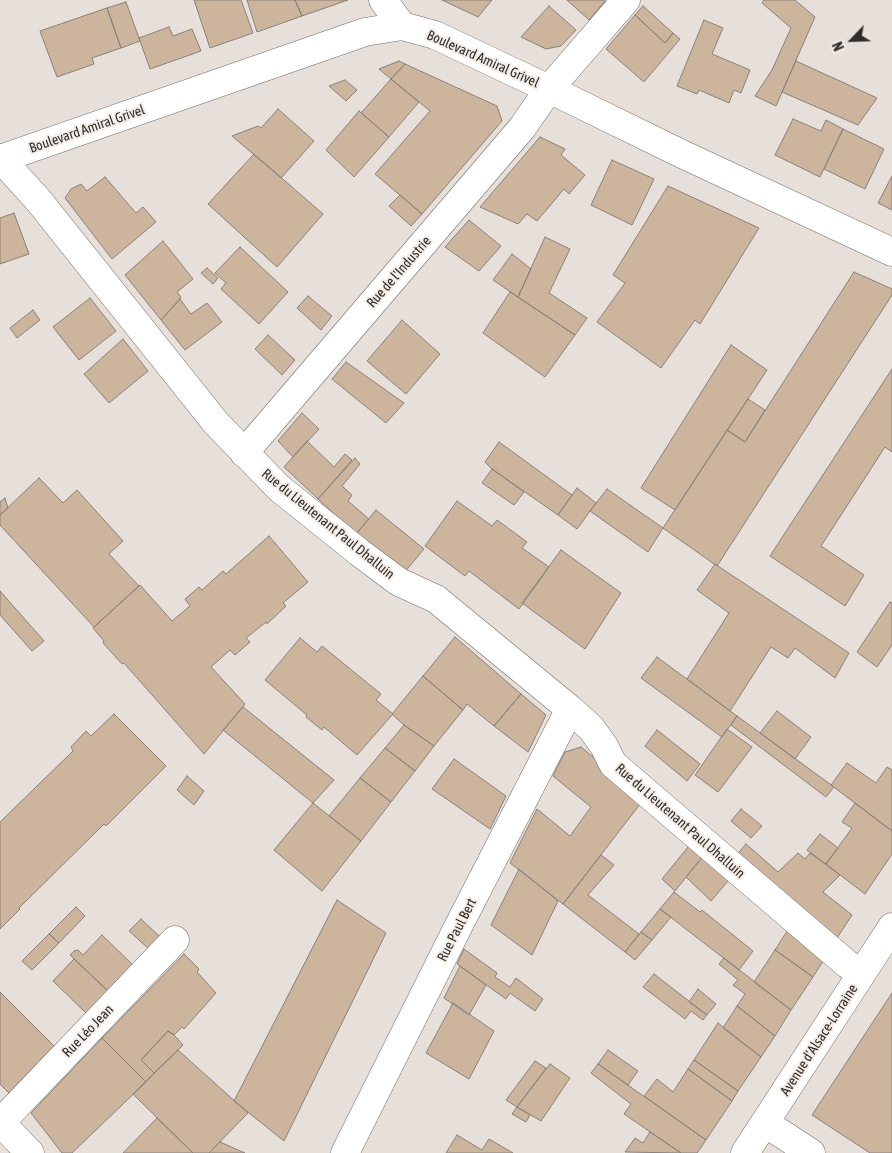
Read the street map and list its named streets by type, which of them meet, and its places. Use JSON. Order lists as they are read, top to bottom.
{
  "streets": {
    "street": [
      "Boulevard Amiral Grivel",
      "Rue de l'Industrie",
      "Rue du Lieutenant Paul Dhalluin",
      "Rue Paul Bert",
      "Rue Léo Jean",
      "Avenue d'Alsace-Lorraine"
    ]
  },
  "crossings": [
    ["Boulevard Amiral Grivel", "Rue de l'Industrie"],
    ["Boulevard Amiral Grivel", "Rue du Lieutenant Paul Dhalluin"],
    ["Rue de l'Industrie", "Rue du Lieutenant Paul Dhalluin"],
    ["Rue du Lieutenant Paul Dhalluin", "Rue Paul Bert"],
    ["Rue du Lieutenant Paul Dhalluin", "Avenue d'Alsace-Lorraine"]
  ],
  "north": "bottom left"
}
